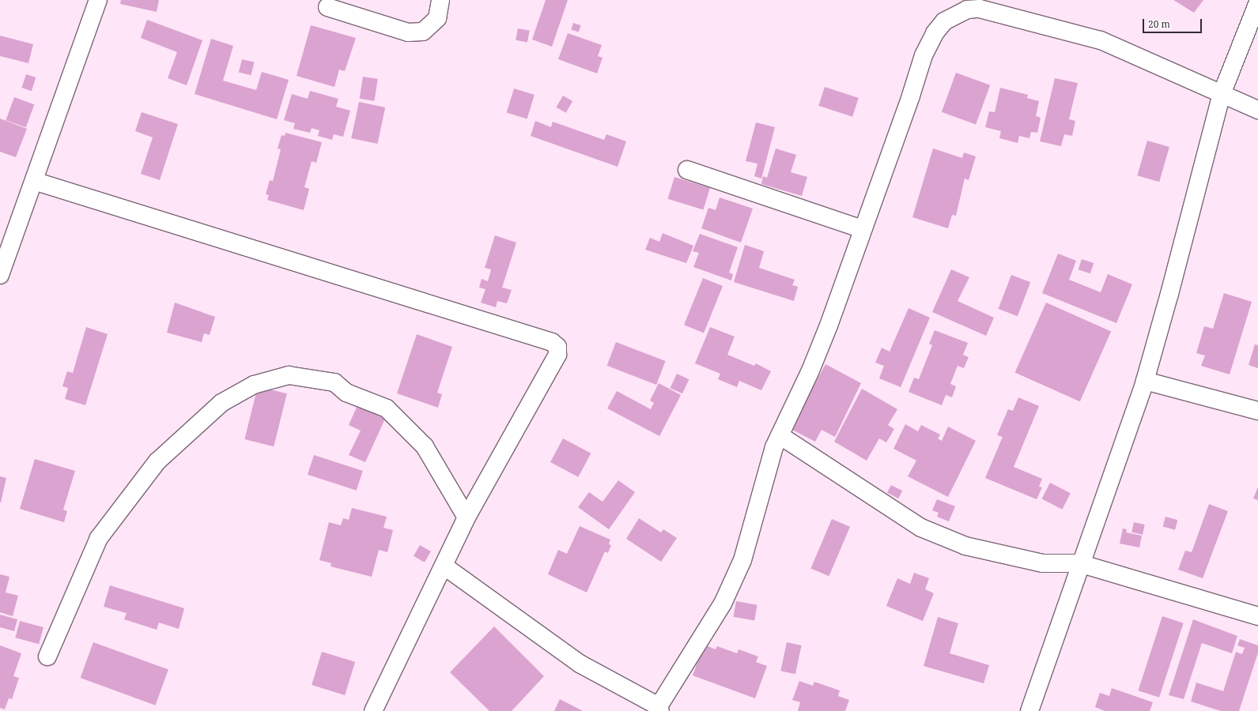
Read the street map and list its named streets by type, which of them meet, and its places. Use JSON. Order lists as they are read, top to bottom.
{
  "scale_bar": "20 m"
}
